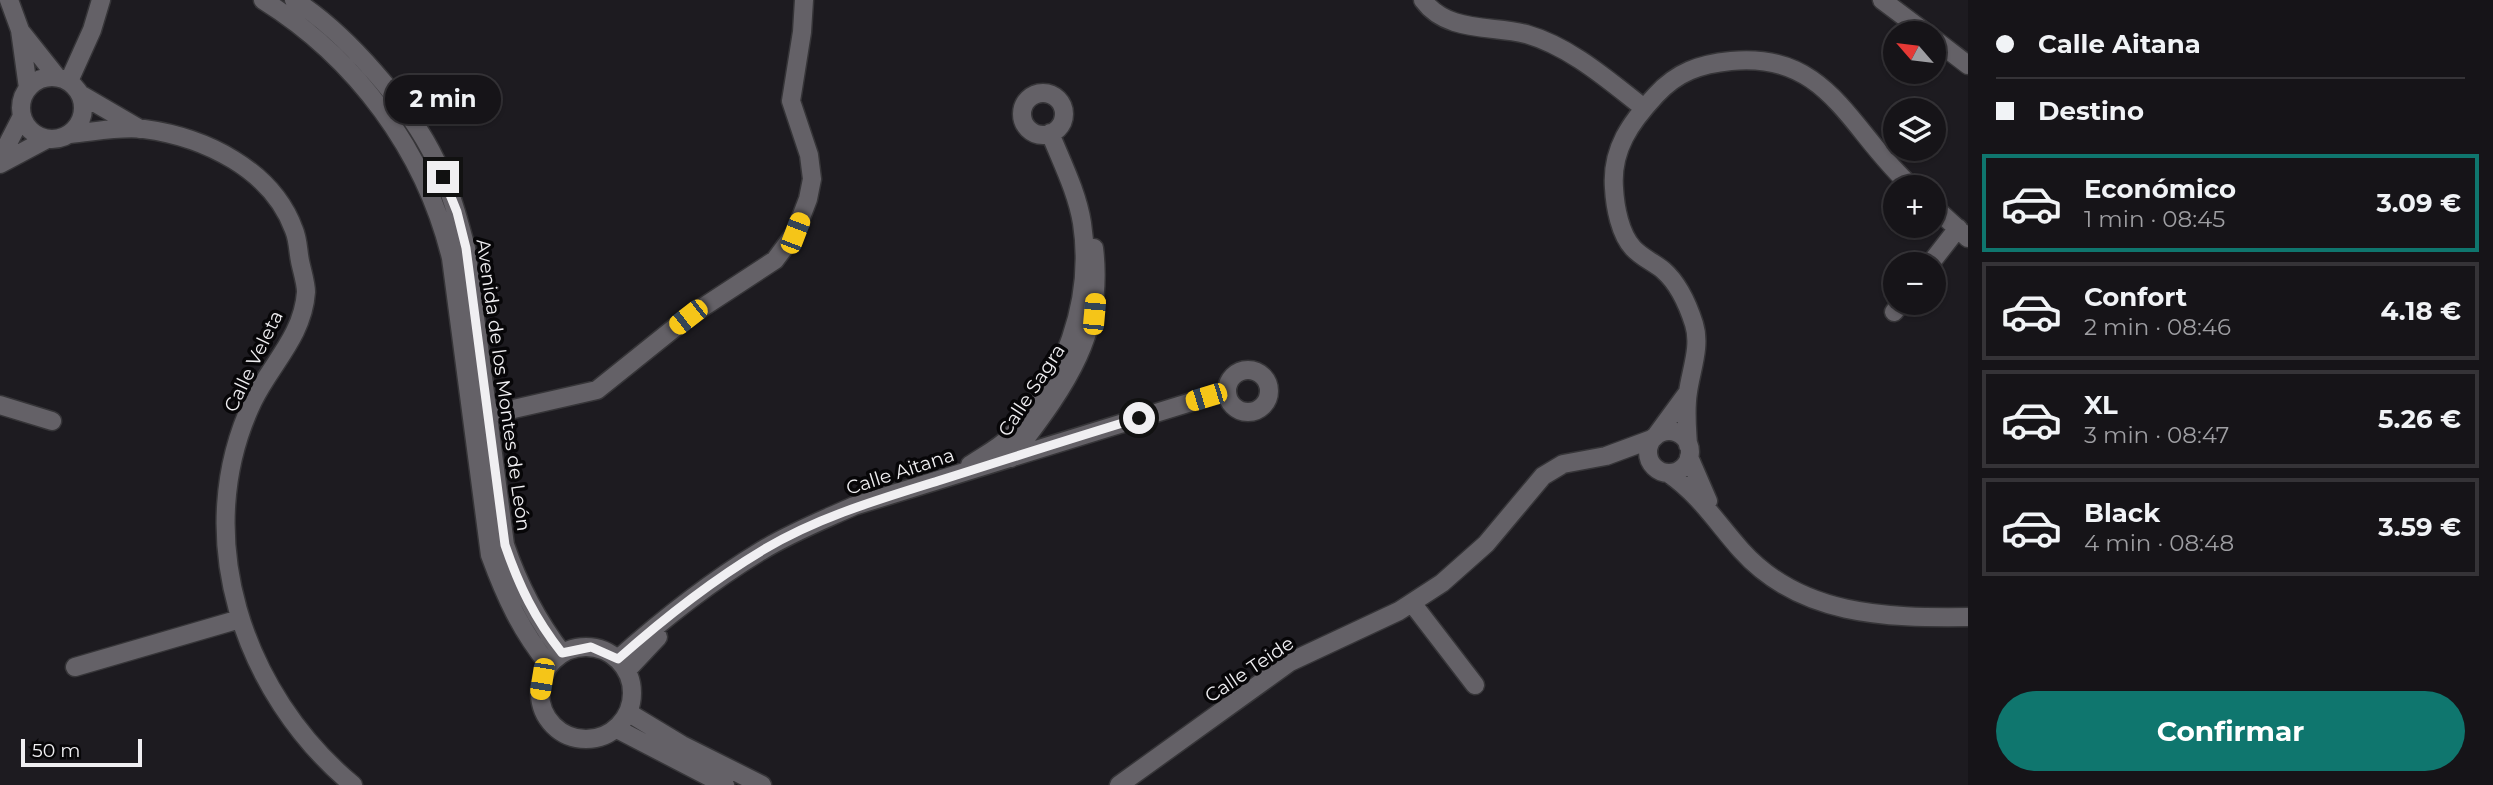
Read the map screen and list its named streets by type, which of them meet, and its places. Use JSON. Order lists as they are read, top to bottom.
{
  "streets": {
    "street": [
      "Calle Veleta",
      "Avenida de los Montes de León",
      "Calle Sagra",
      "Calle Aitana",
      "Calle Teide"
    ]
  },
  "crossings": [
    ["Avenida de los Montes de León", "Calle Aitana"],
    ["Calle Sagra", "Calle Aitana"]
  ],
  "scale_bar": "50 m",
  "north": "top left",
  "page": {
    "banner": ["Calle Aitana", "Destino"],
    "map_buttons": ["+", "−"],
    "bubble": "2 min",
    "list": [
      {
        "name": "Económico",
        "note": "1 min · 08:45",
        "value": "3.09 €"
      },
      {
        "name": "Confort",
        "note": "2 min · 08:46",
        "value": "4.18 €"
      },
      {
        "name": "XL",
        "note": "3 min · 08:47",
        "value": "5.26 €"
      },
      {
        "name": "Black",
        "note": "4 min · 08:48",
        "value": "3.59 €"
      }
    ],
    "buttons": "Confirmar",
    "scale": "50 m"
  }
}
